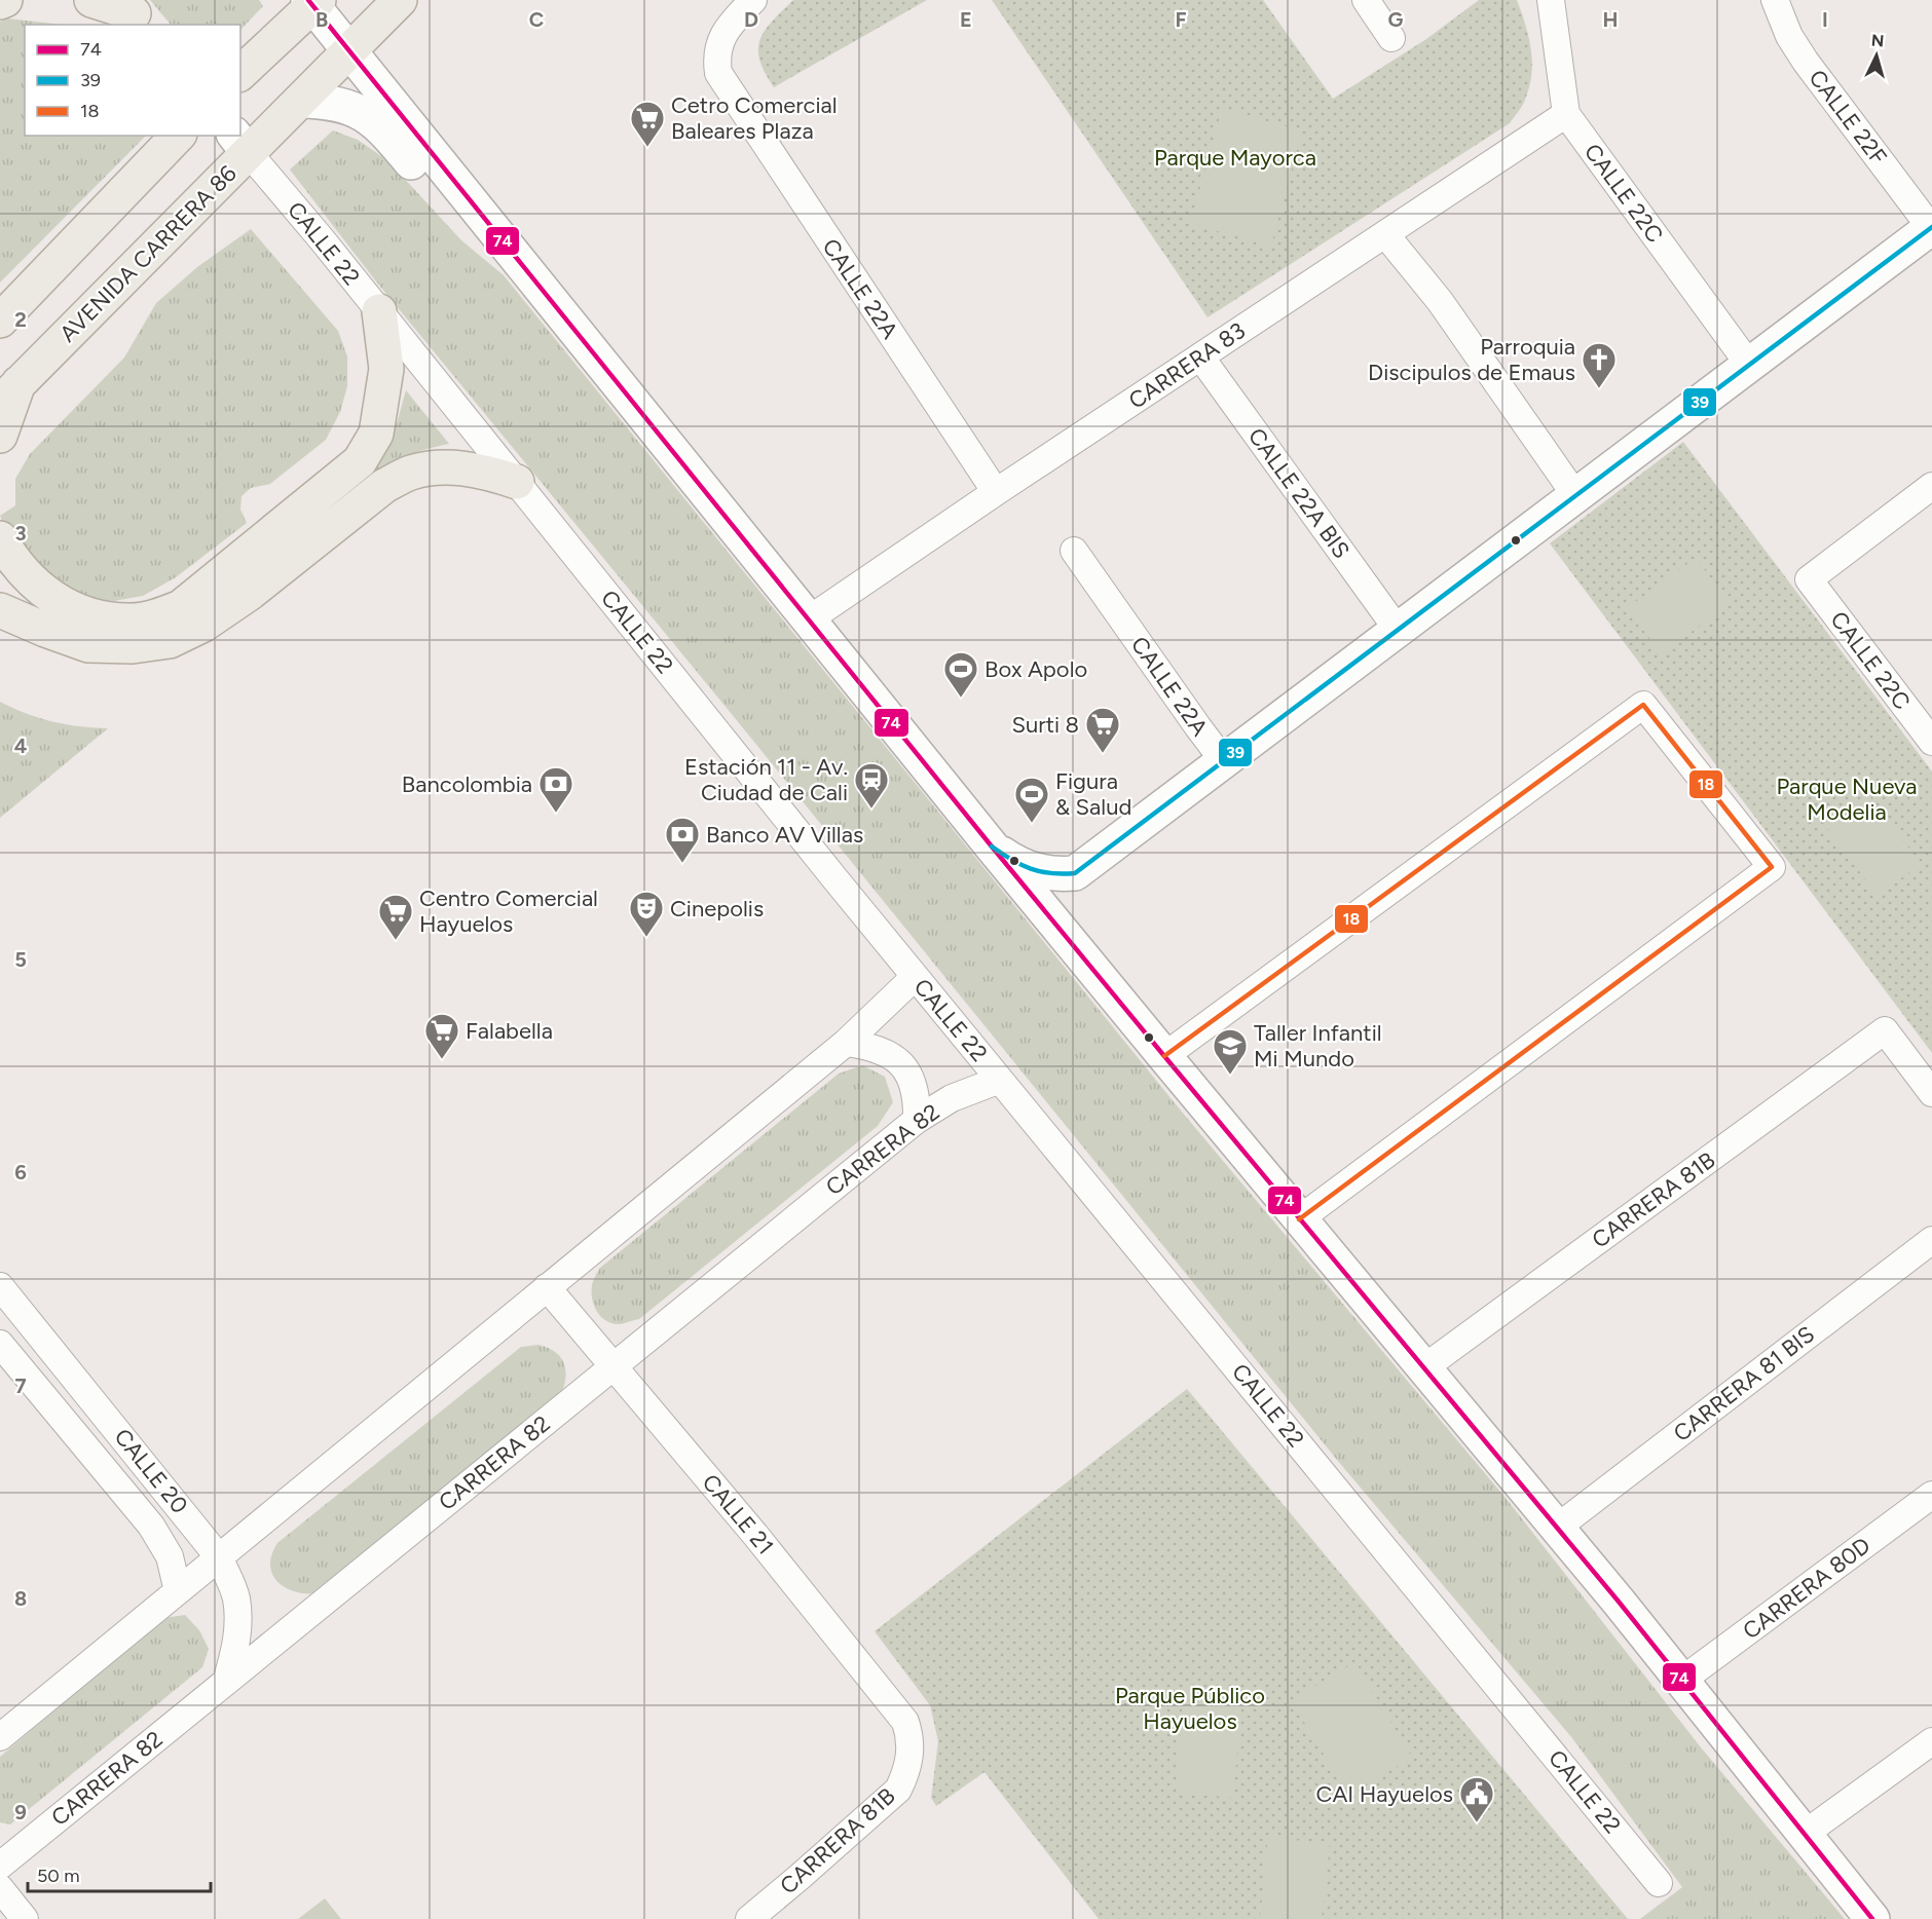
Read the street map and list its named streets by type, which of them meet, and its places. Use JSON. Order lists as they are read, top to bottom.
{
  "streets": {
    "main road": ["AVENIDA CARRERA 86"],
    "street": [
      "CALLE 22F",
      "CALLE 22C",
      "CALLE 22",
      "CALLE 22A",
      "CARRERA 83",
      "CALLE 22A BIS",
      "CARRERA 82",
      "CARRERA 81B",
      "CARRERA 81 BIS",
      "CALLE 20",
      "CALLE 21",
      "CARRERA 80D"
    ]
  },
  "crossings": [
    ["CALLE 22C", "CARRERA 83"],
    ["CALLE 22", "AVENIDA CARRERA 86"],
    ["CALLE 22", "CARRERA 82"],
    ["CALLE 22A", "CARRERA 83"],
    ["CARRERA 83", "CALLE 22A BIS"],
    ["CARRERA 82", "CALLE 20"],
    ["CARRERA 82", "CALLE 21"],
    ["CARRERA 81B", "CALLE 21"]
  ],
  "parks": ["Parque Mayorca", "Parque Nueva Modelia", "Parque Público Hayuelos"],
  "places": {
    "supermarket": [
      "Cetro Comercial Baleares Plaza",
      "Surti 8",
      "Centro Comercial Hayuelos",
      "Falabella"
    ],
    "church": ["Parroquia Discipulos de Emaus"],
    "sports": ["Box Apolo", "Figura & Salud"],
    "station": ["Estación 11 - Av. Ciudad de Cali"],
    "bank": ["Bancolombia", "Banco AV Villas"],
    "theatre": ["Cinepolis"],
    "school or university": ["Taller Infantil Mi Mundo"],
    "public building": ["CAI Hayuelos"]
  },
  "lines": ["transit line 74", "transit line 39", "transit line 18"],
  "legend": ["74", "39", "18"],
  "scale_bar": "50 m",
  "north": "top",
  "grid": {
    "columns": [
      "B",
      "C",
      "D",
      "E",
      "F",
      "G",
      "H",
      "I"
    ],
    "rows": [
      "2",
      "3",
      "4",
      "5",
      "6",
      "7",
      "8",
      "9"
    ]
  }
}
